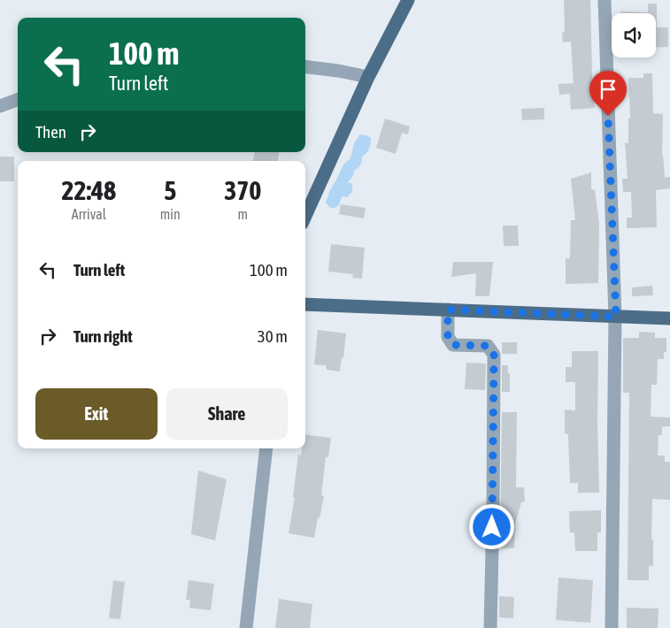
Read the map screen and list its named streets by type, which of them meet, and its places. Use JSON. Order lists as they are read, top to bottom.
{
  "page": {
    "turn": ["100 m", "Turn left"],
    "then": "Then",
    "eta": [
      "22:48",
      "Arrival",
      "5",
      "min",
      "370",
      "m"
    ],
    "list": [
      {
        "name": "Turn left",
        "value": "100 m"
      },
      {
        "name": "Turn right",
        "value": "30 m"
      }
    ],
    "buttons": ["Exit", "Share"]
  }
}
